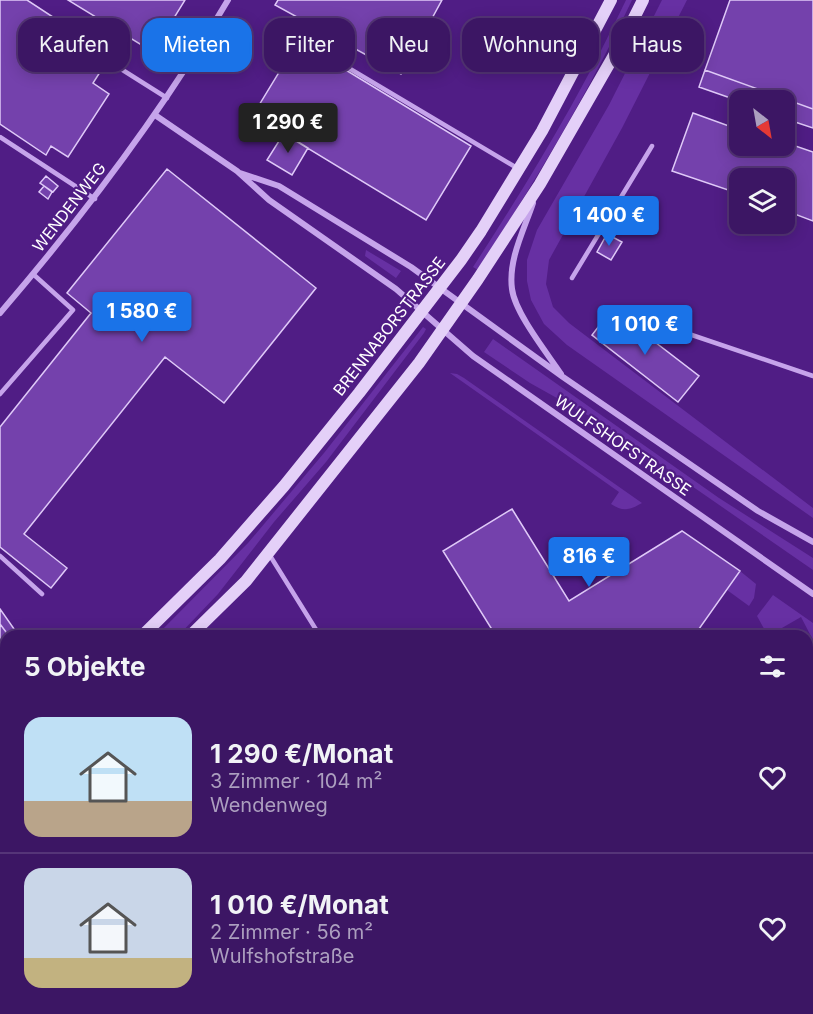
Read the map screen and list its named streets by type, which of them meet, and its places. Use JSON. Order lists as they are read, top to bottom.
{
  "streets": {
    "main road": ["BRENNABORSTRASSE"],
    "street": ["WENDENWEG", "WULFSHOFSTRASSE"]
  },
  "crossings": [
    ["BRENNABORSTRASSE", "WULFSHOFSTRASSE"]
  ],
  "north": "bottom right",
  "page": {
    "chip": [
      "Kaufen",
      "Mieten",
      "Filter",
      "Neu",
      "Wohnung",
      "Haus"
    ],
    "price": [
      "1 290 €",
      "1 400 €",
      "1 580 €",
      "1 010 €",
      "816 €"
    ],
    "heading": "5 Objekte",
    "list": [
      {
        "name": "1 290 €/Monat",
        "note": "3 Zimmer · 104 m² · Wendenweg"
      },
      {
        "name": "1 010 €/Monat",
        "note": "2 Zimmer · 56 m² · Wulfshofstraße"
      }
    ]
  }
}
